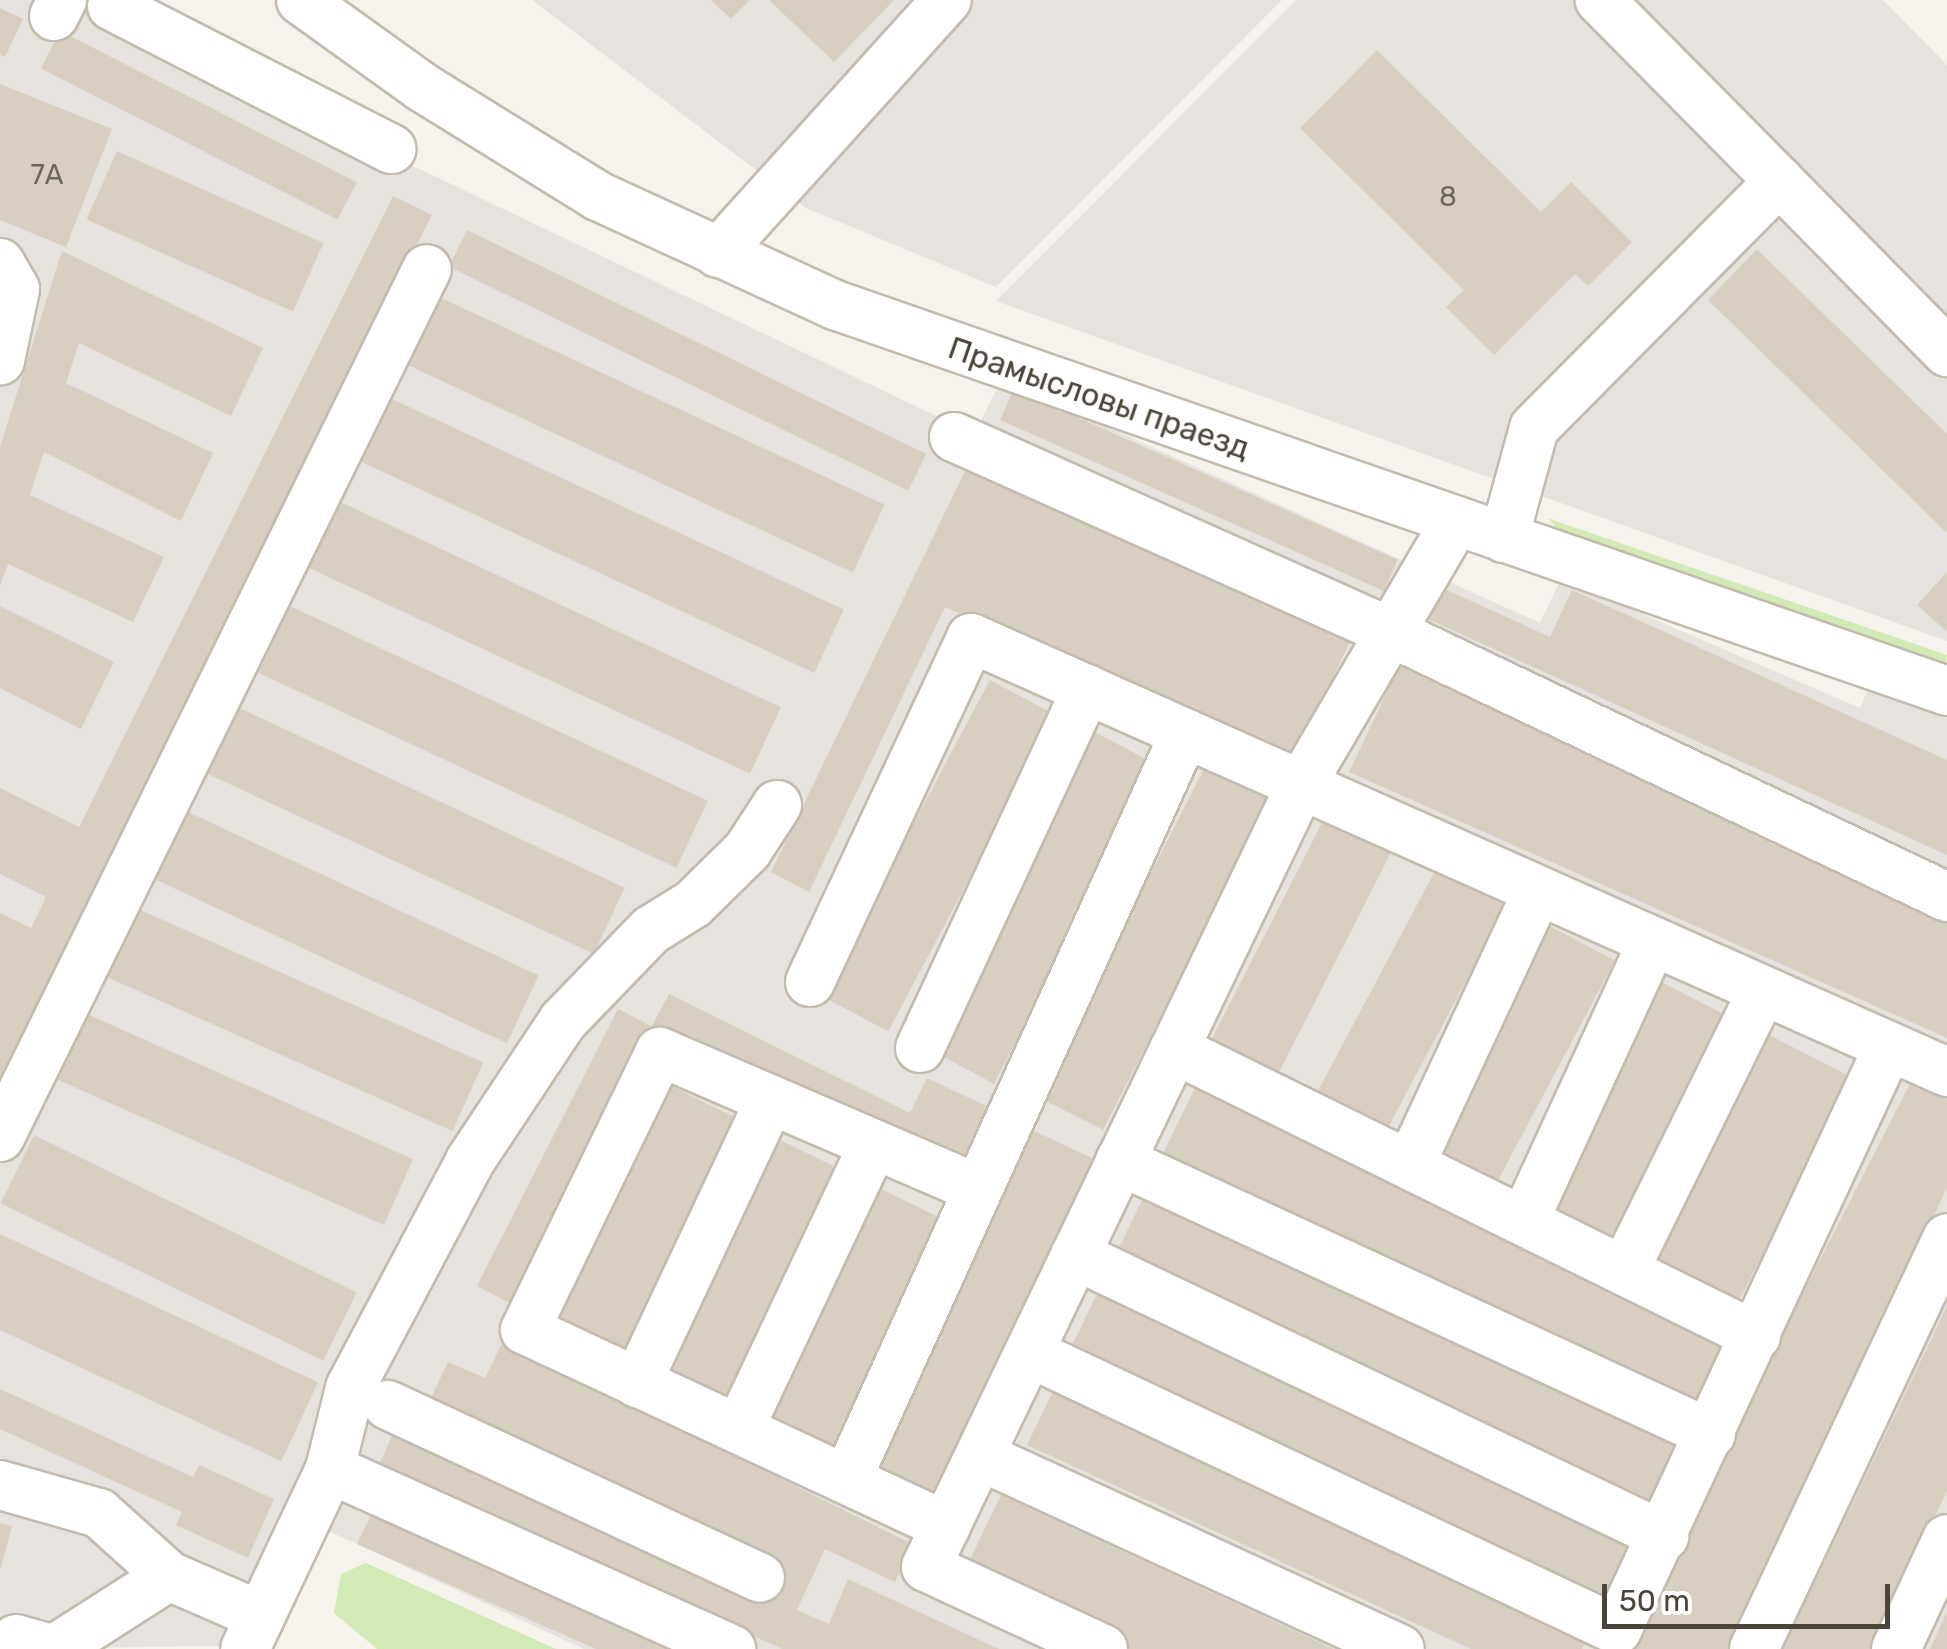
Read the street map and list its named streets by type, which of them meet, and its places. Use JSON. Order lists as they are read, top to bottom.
{
  "streets": {
    "street": ["Прамысловы праезд"]
  },
  "house_numbers": ["7А", "8"],
  "scale_bar": "50 m"
}
